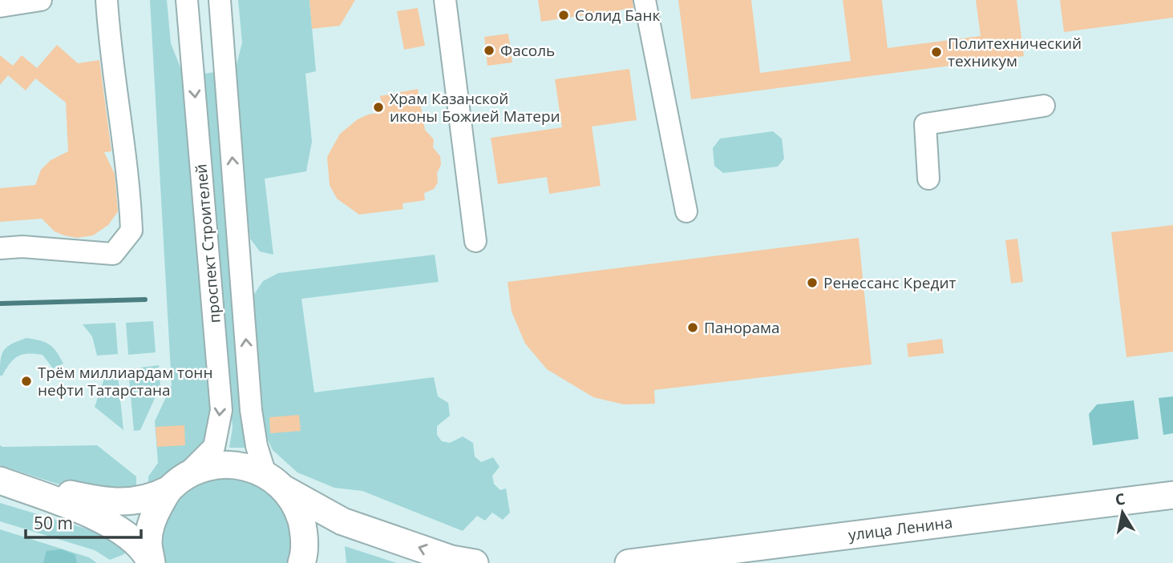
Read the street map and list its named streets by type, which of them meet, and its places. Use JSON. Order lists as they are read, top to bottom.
{
  "streets": {
    "main road": ["улица Ленина"],
    "street": ["проспект Строителей"]
  },
  "places": [
    "Солид Банк",
    "Фасоль",
    "Политехнический техникум",
    "Храм Казанской иконы Божией Матери",
    "Ренессанс Кредит",
    "Панорама",
    "Трём миллиардам тонн нефти Татарстана"
  ],
  "scale_bar": "50 m",
  "north": "top"
}
